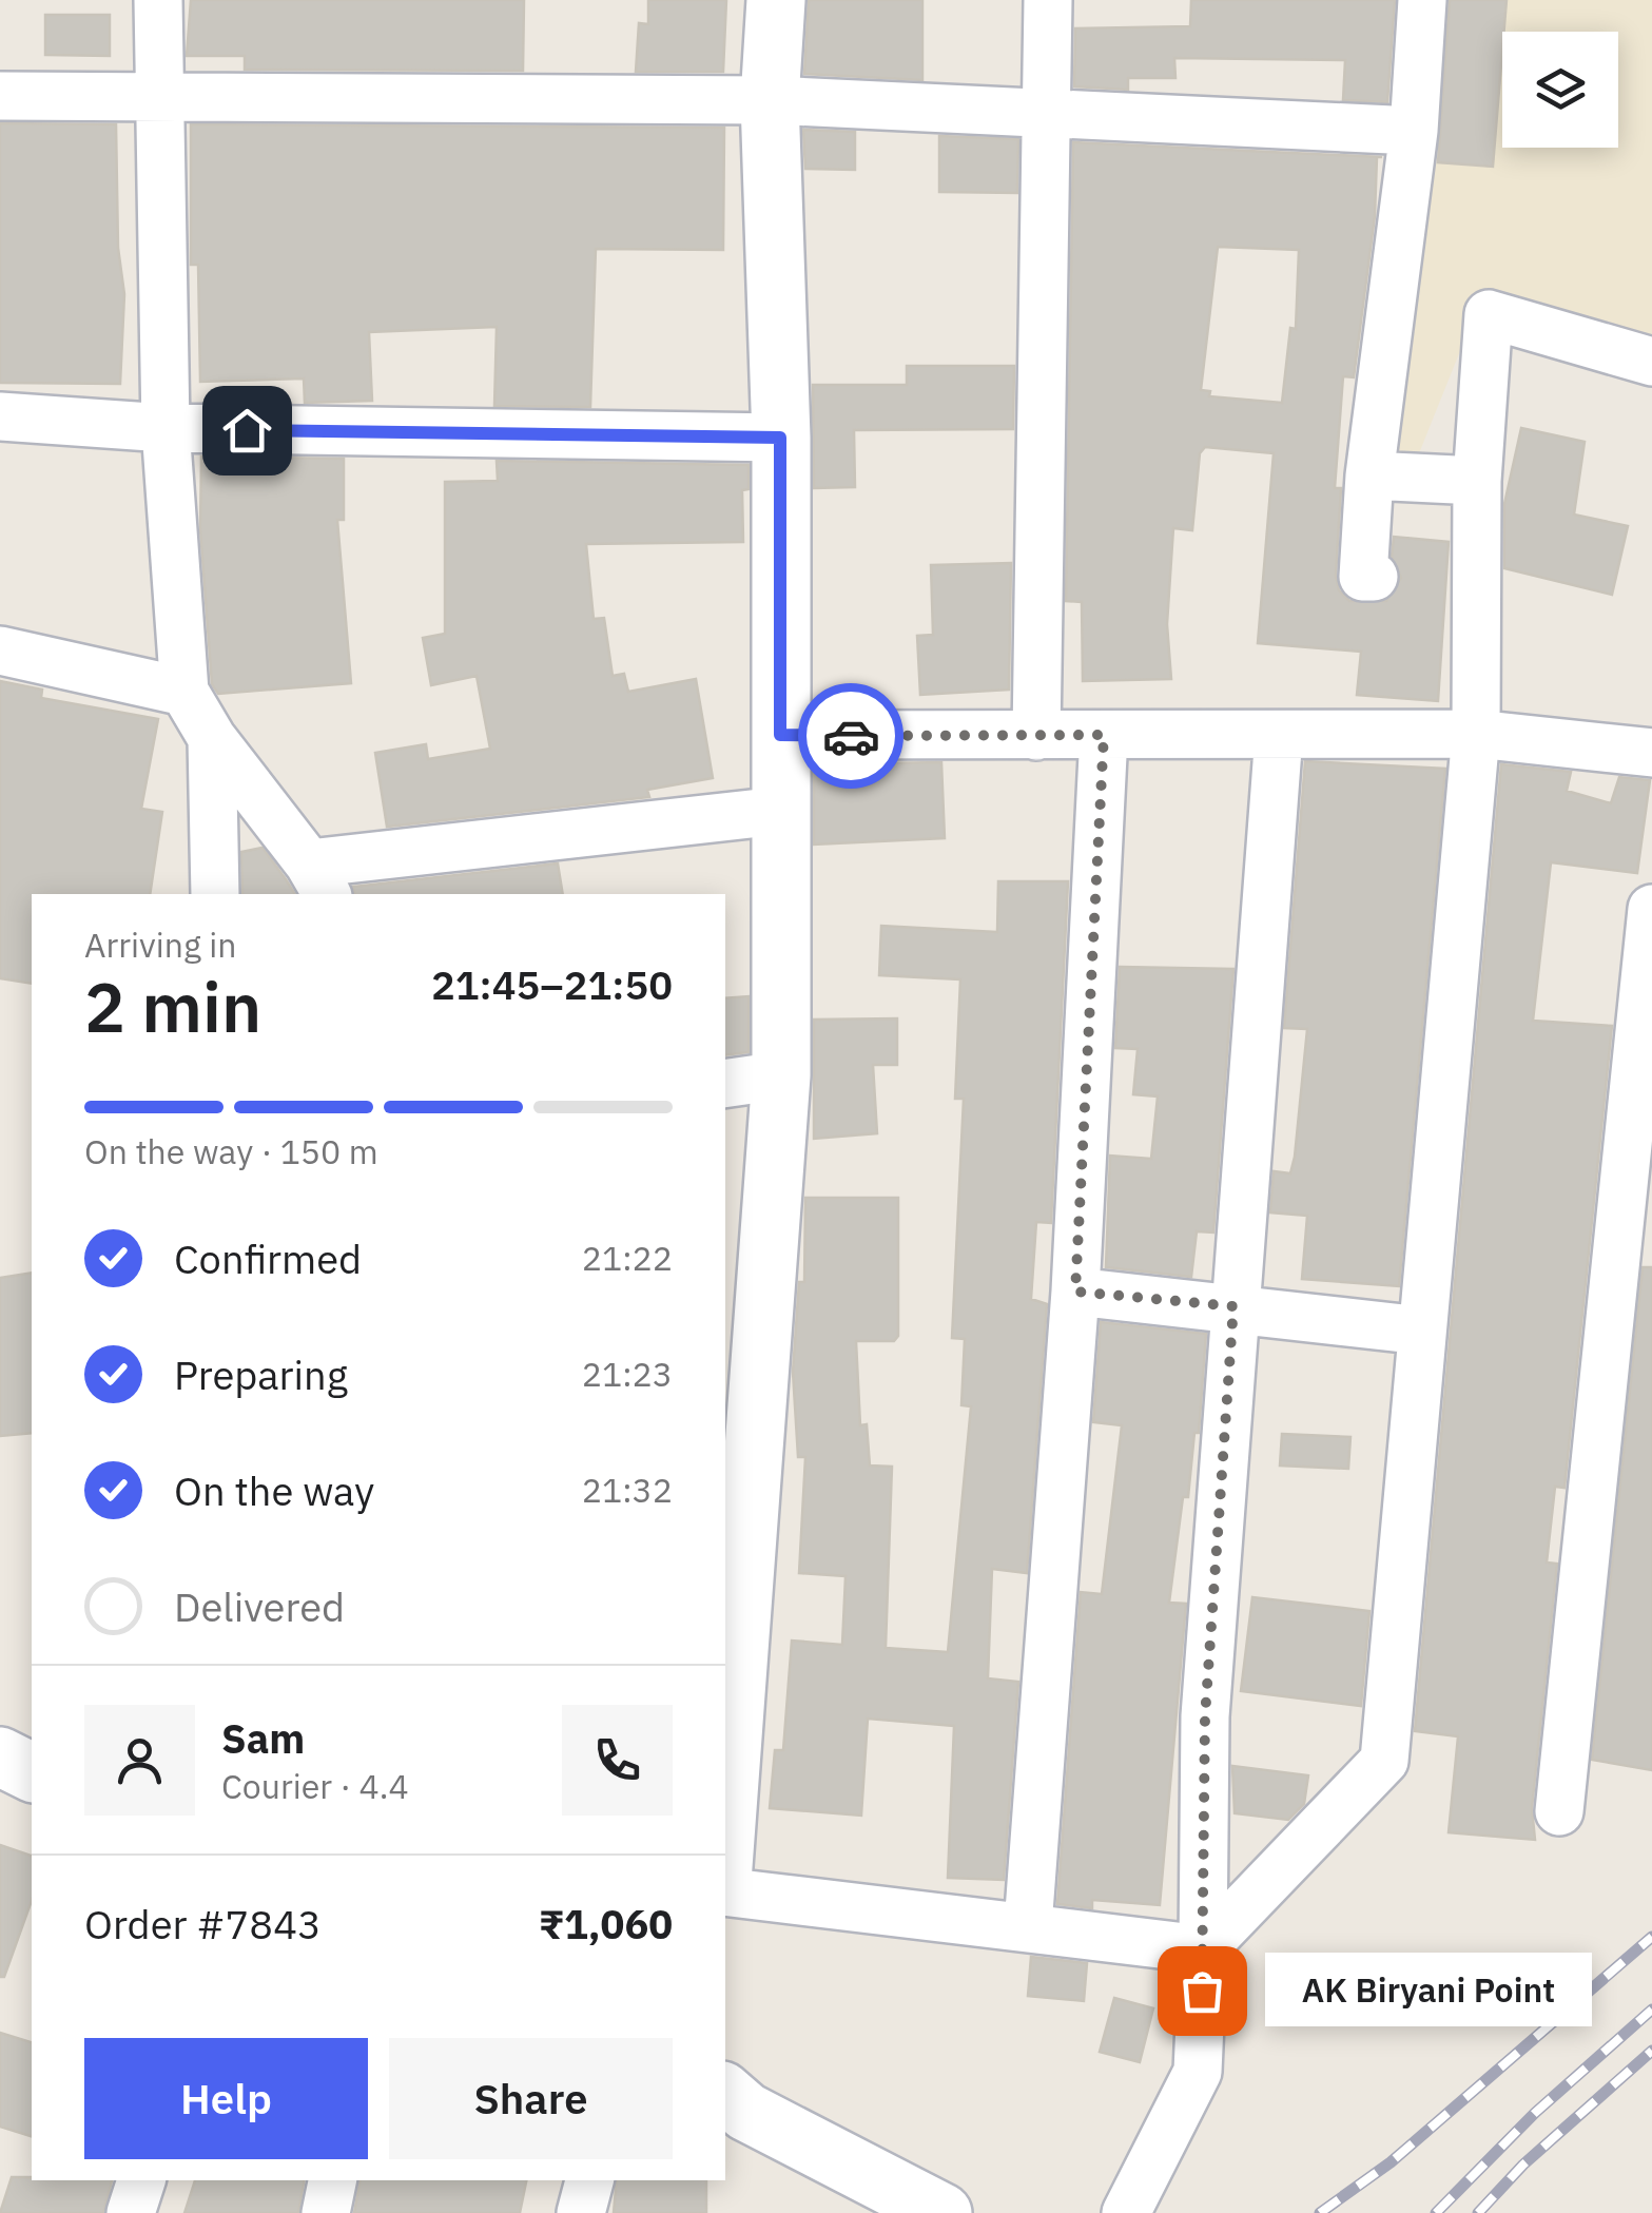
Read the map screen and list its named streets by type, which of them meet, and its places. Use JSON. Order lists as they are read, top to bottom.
{
  "places": ["AK Biryani Point"],
  "page": {
    "heading": ["2 min", "Arriving in", "21:45–21:50"],
    "panel": [
      "Sam",
      "Courier · 4.4",
      "Order #7843",
      "₹1,060"
    ],
    "bar": "On the way · 150 m",
    "list": [
      ["Confirmed", "21:22"],
      ["Preparing", "21:23"],
      ["On the way", "21:32"],
      "Delivered"
    ],
    "bubble": "AK Biryani Point",
    "buttons": ["Help", "Share"]
  }
}
